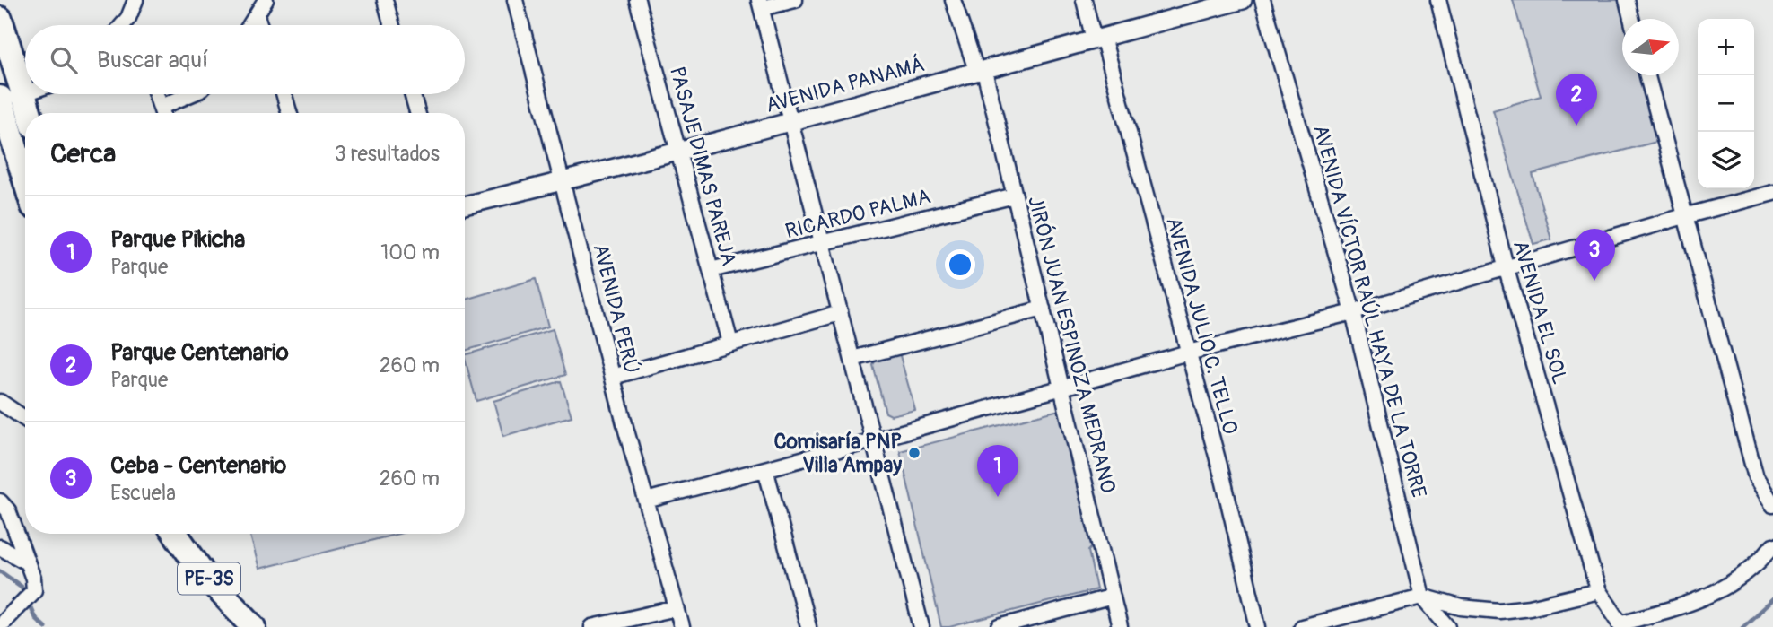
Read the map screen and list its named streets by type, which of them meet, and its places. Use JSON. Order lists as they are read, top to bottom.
{
  "streets": {
    "highway": ["PE-3S"],
    "street": [
      "AVENIDA PANAMÁ",
      "PASAJE DIMAS PAREJA",
      "RICARDO PALMA",
      "AVENIDA PERÚ",
      "AVENIDA VÍCTOR RAÚL HAYA DE LA TORRE",
      "AVENIDA EL SOL",
      "AVENIDA JULIO C. TELLO",
      "JIRÓN JUAN ESPINOZA MEDRANO"
    ]
  },
  "crossings": [
    ["AVENIDA PANAMÁ", "PASAJE DIMAS PAREJA"],
    ["AVENIDA PANAMÁ", "AVENIDA PERÚ"],
    ["AVENIDA PANAMÁ", "AVENIDA JULIO C. TELLO"],
    ["AVENIDA PANAMÁ", "JIRÓN JUAN ESPINOZA MEDRANO"],
    ["PASAJE DIMAS PAREJA", "RICARDO PALMA"],
    ["RICARDO PALMA", "JIRÓN JUAN ESPINOZA MEDRANO"]
  ],
  "places": ["Comisaría PNP Villa Ampay"],
  "north": "right",
  "page": {
    "map_buttons": ["+", "−"],
    "search": "Buscar aquí",
    "pins": ["2", "3", "1"],
    "heading": ["Cerca", "3 resultados"],
    "list": [
      {
        "mark": "1",
        "name": "Parque Pikicha",
        "note": "Parque",
        "value": "100 m"
      },
      {
        "mark": "2",
        "name": "Parque Centenario",
        "note": "Parque",
        "value": "260 m"
      },
      {
        "mark": "3",
        "name": "Ceba - Centenario",
        "note": "Escuela",
        "value": "260 m"
      }
    ]
  }
}
